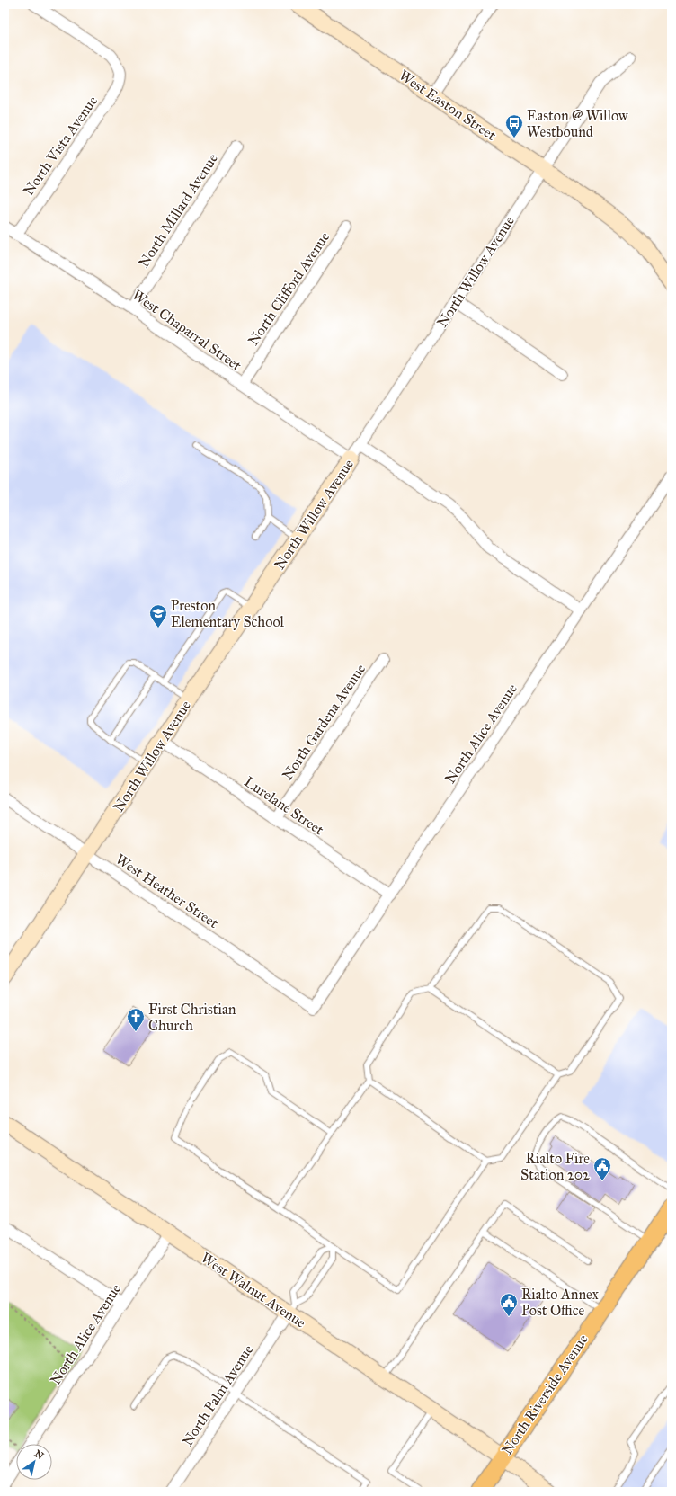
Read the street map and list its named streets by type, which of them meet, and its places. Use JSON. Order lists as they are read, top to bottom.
{
  "streets": {
    "main road": ["North Riverside Avenue"],
    "street": [
      "West Easton Street",
      "North Vista Avenue",
      "North Millard Avenue",
      "North Willow Avenue",
      "North Clifford Avenue",
      "West Chaparral Street",
      "North Gardena Avenue",
      "North Alice Avenue",
      "Lurelane Street",
      "West Heather Street",
      "West Walnut Avenue",
      "North Palm Avenue"
    ]
  },
  "crossings": [
    ["West Easton Street", "North Willow Avenue"],
    ["North Vista Avenue", "West Chaparral Street"],
    ["North Millard Avenue", "West Chaparral Street"],
    ["North Willow Avenue", "West Chaparral Street"],
    ["North Willow Avenue", "Lurelane Street"],
    ["North Willow Avenue", "West Heather Street"],
    ["North Clifford Avenue", "West Chaparral Street"],
    ["North Gardena Avenue", "Lurelane Street"],
    ["North Alice Avenue", "Lurelane Street"],
    ["North Alice Avenue", "West Heather Street"],
    ["North Alice Avenue", "West Walnut Avenue"],
    ["West Walnut Avenue", "North Riverside Avenue"],
    ["West Walnut Avenue", "North Palm Avenue"]
  ],
  "places": {
    "bus stop": ["Easton @ Willow Westbound"],
    "school or university": ["Preston Elementary School"],
    "church": ["First Christian Church"],
    "public building": ["Rialto Fire Station 202", "Rialto Annex Post Office"]
  },
  "north": "top right"
}
